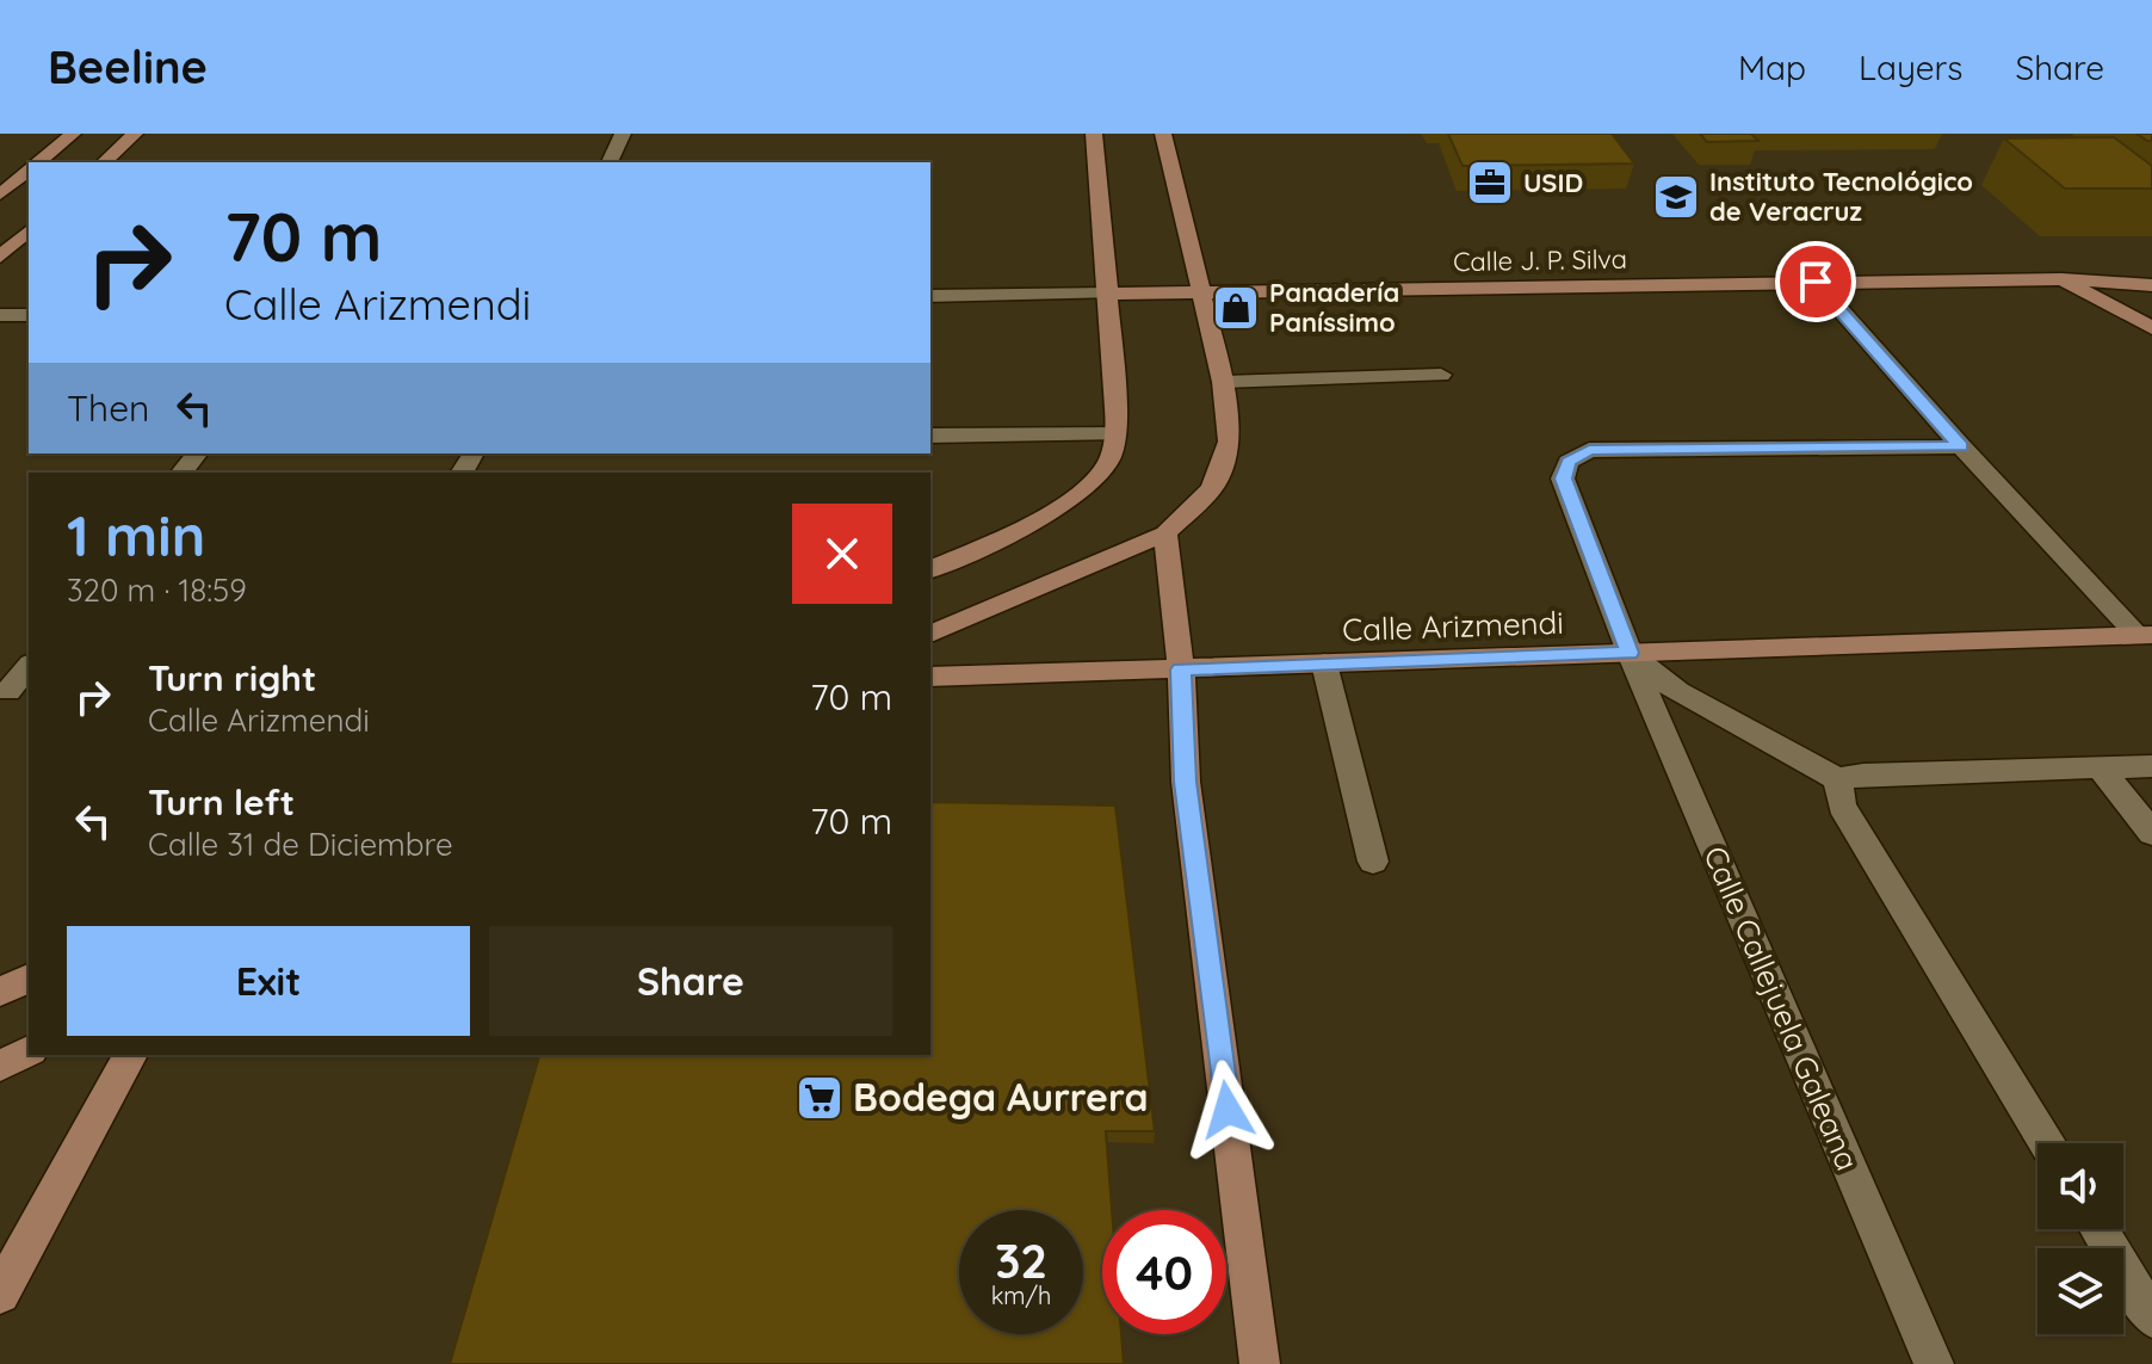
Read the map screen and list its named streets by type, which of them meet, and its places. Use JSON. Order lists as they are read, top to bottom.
{
  "streets": {
    "street": ["Calle J. P. Silva", "Calle Arizmendi", "Calle Callejuela Galeana"]
  },
  "crossings": [
    ["Calle Arizmendi", "Calle Callejuela Galeana"]
  ],
  "places": {
    "office": ["USID"],
    "school or university": ["Instituto Tecnológico de Veracruz"],
    "shop": ["Panadería Paníssimo"],
    "supermarket": ["Bodega Aurrera"]
  },
  "page": {
    "header": "Beeline",
    "nav": ["Map", "Layers", "Share"],
    "turn": ["70 m", "Calle Arizmendi"],
    "then": "Then",
    "heading": ["1 min", "320 m · 18:59"],
    "list": [
      {
        "name": "Turn right",
        "note": "Calle Arizmendi",
        "value": "70 m"
      },
      {
        "name": "Turn left",
        "note": "Calle 31 de Diciembre",
        "value": "70 m"
      }
    ],
    "buttons": ["Exit", "Share"],
    "speed": "32 km/h",
    "limit": "40"
  }
}
